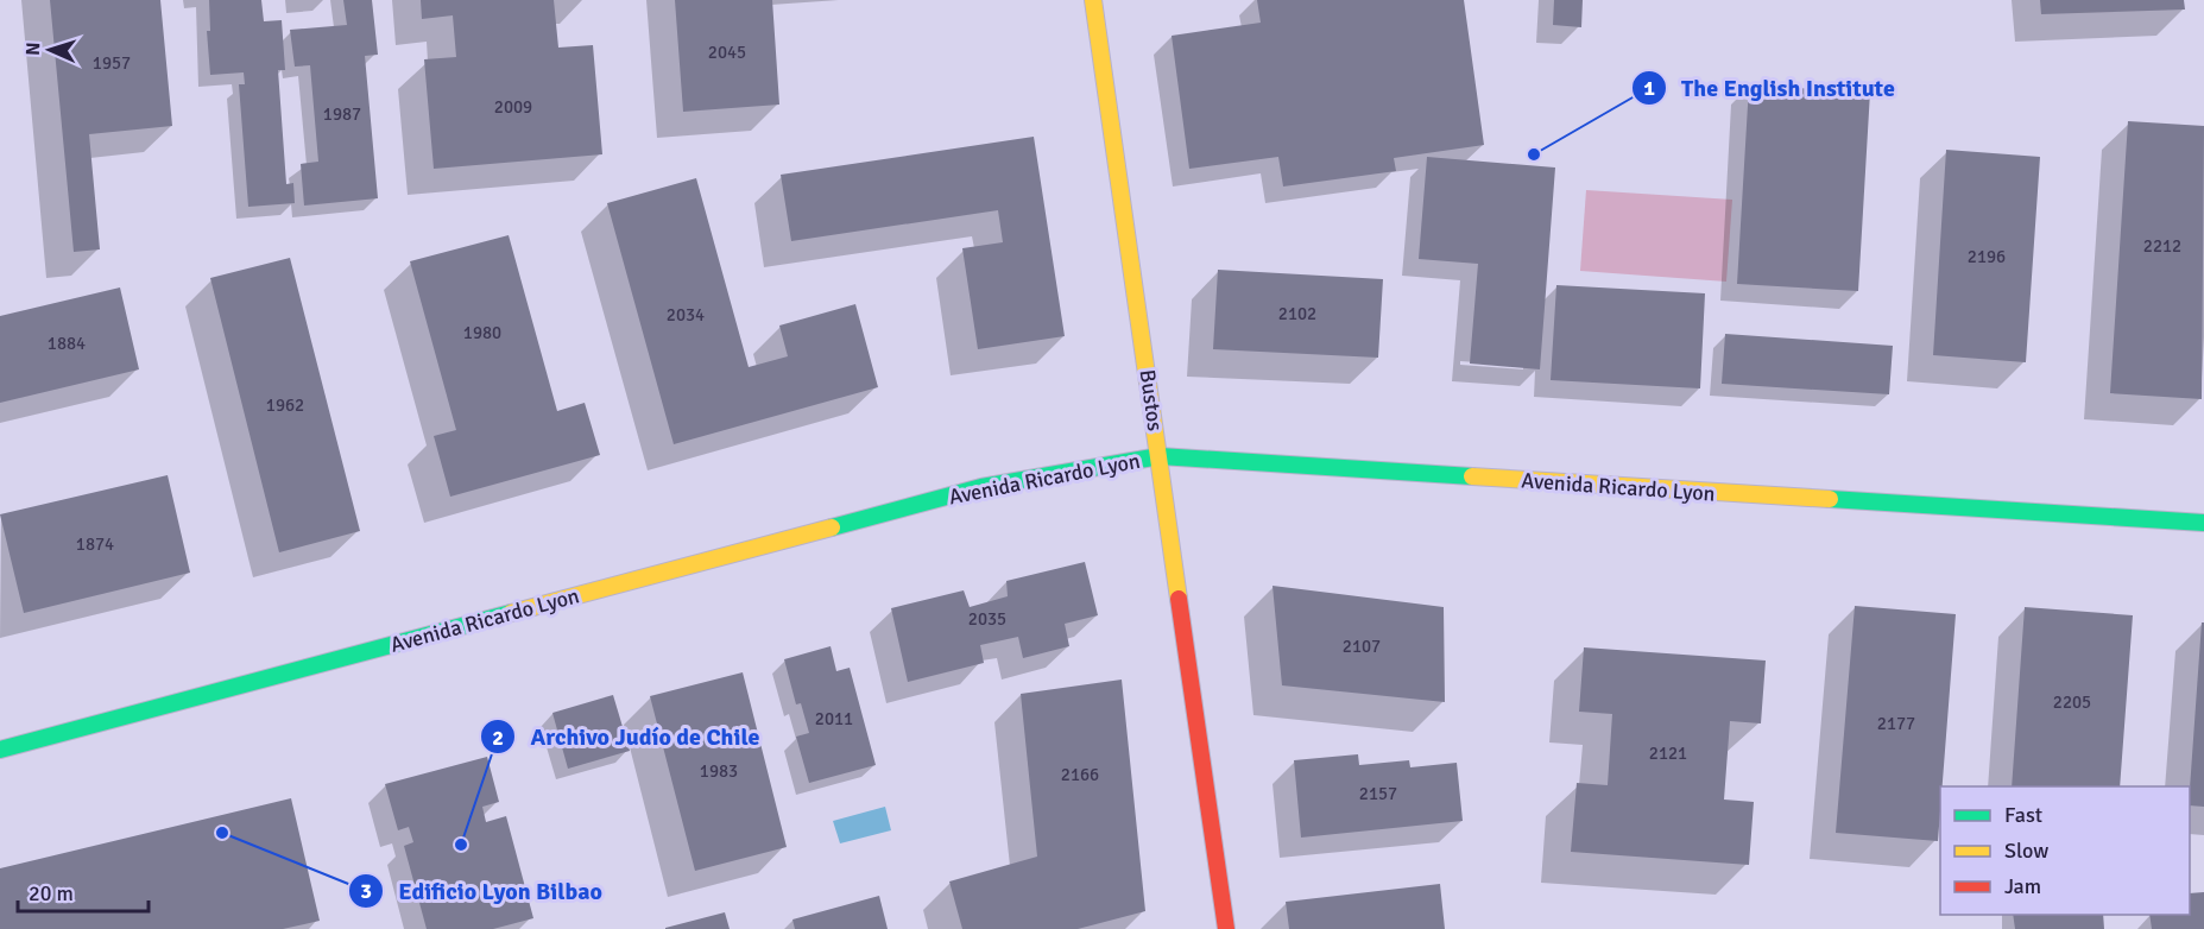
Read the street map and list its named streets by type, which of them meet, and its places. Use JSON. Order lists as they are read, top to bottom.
{
  "streets": {
    "street": ["Bustos", "Avenida Ricardo Lyon"]
  },
  "crossings": [
    ["Bustos", "Avenida Ricardo Lyon"]
  ],
  "places": ["The English Institute", "Edificio Lyon Bilbao", "Archivo Judío de Chile"],
  "house_numbers": [
    "2045",
    "1957",
    "2009",
    "1987",
    "2212",
    "2196",
    "2102",
    "2034",
    "1980",
    "1884",
    "1962",
    "1874",
    "2035",
    "2107",
    "2205",
    "2011",
    "2177",
    "2121",
    "1983",
    "2166",
    "2157"
  ],
  "legend": ["Fast", "Slow", "Jam"],
  "scale_bar": "20 m",
  "north": "left"
}
